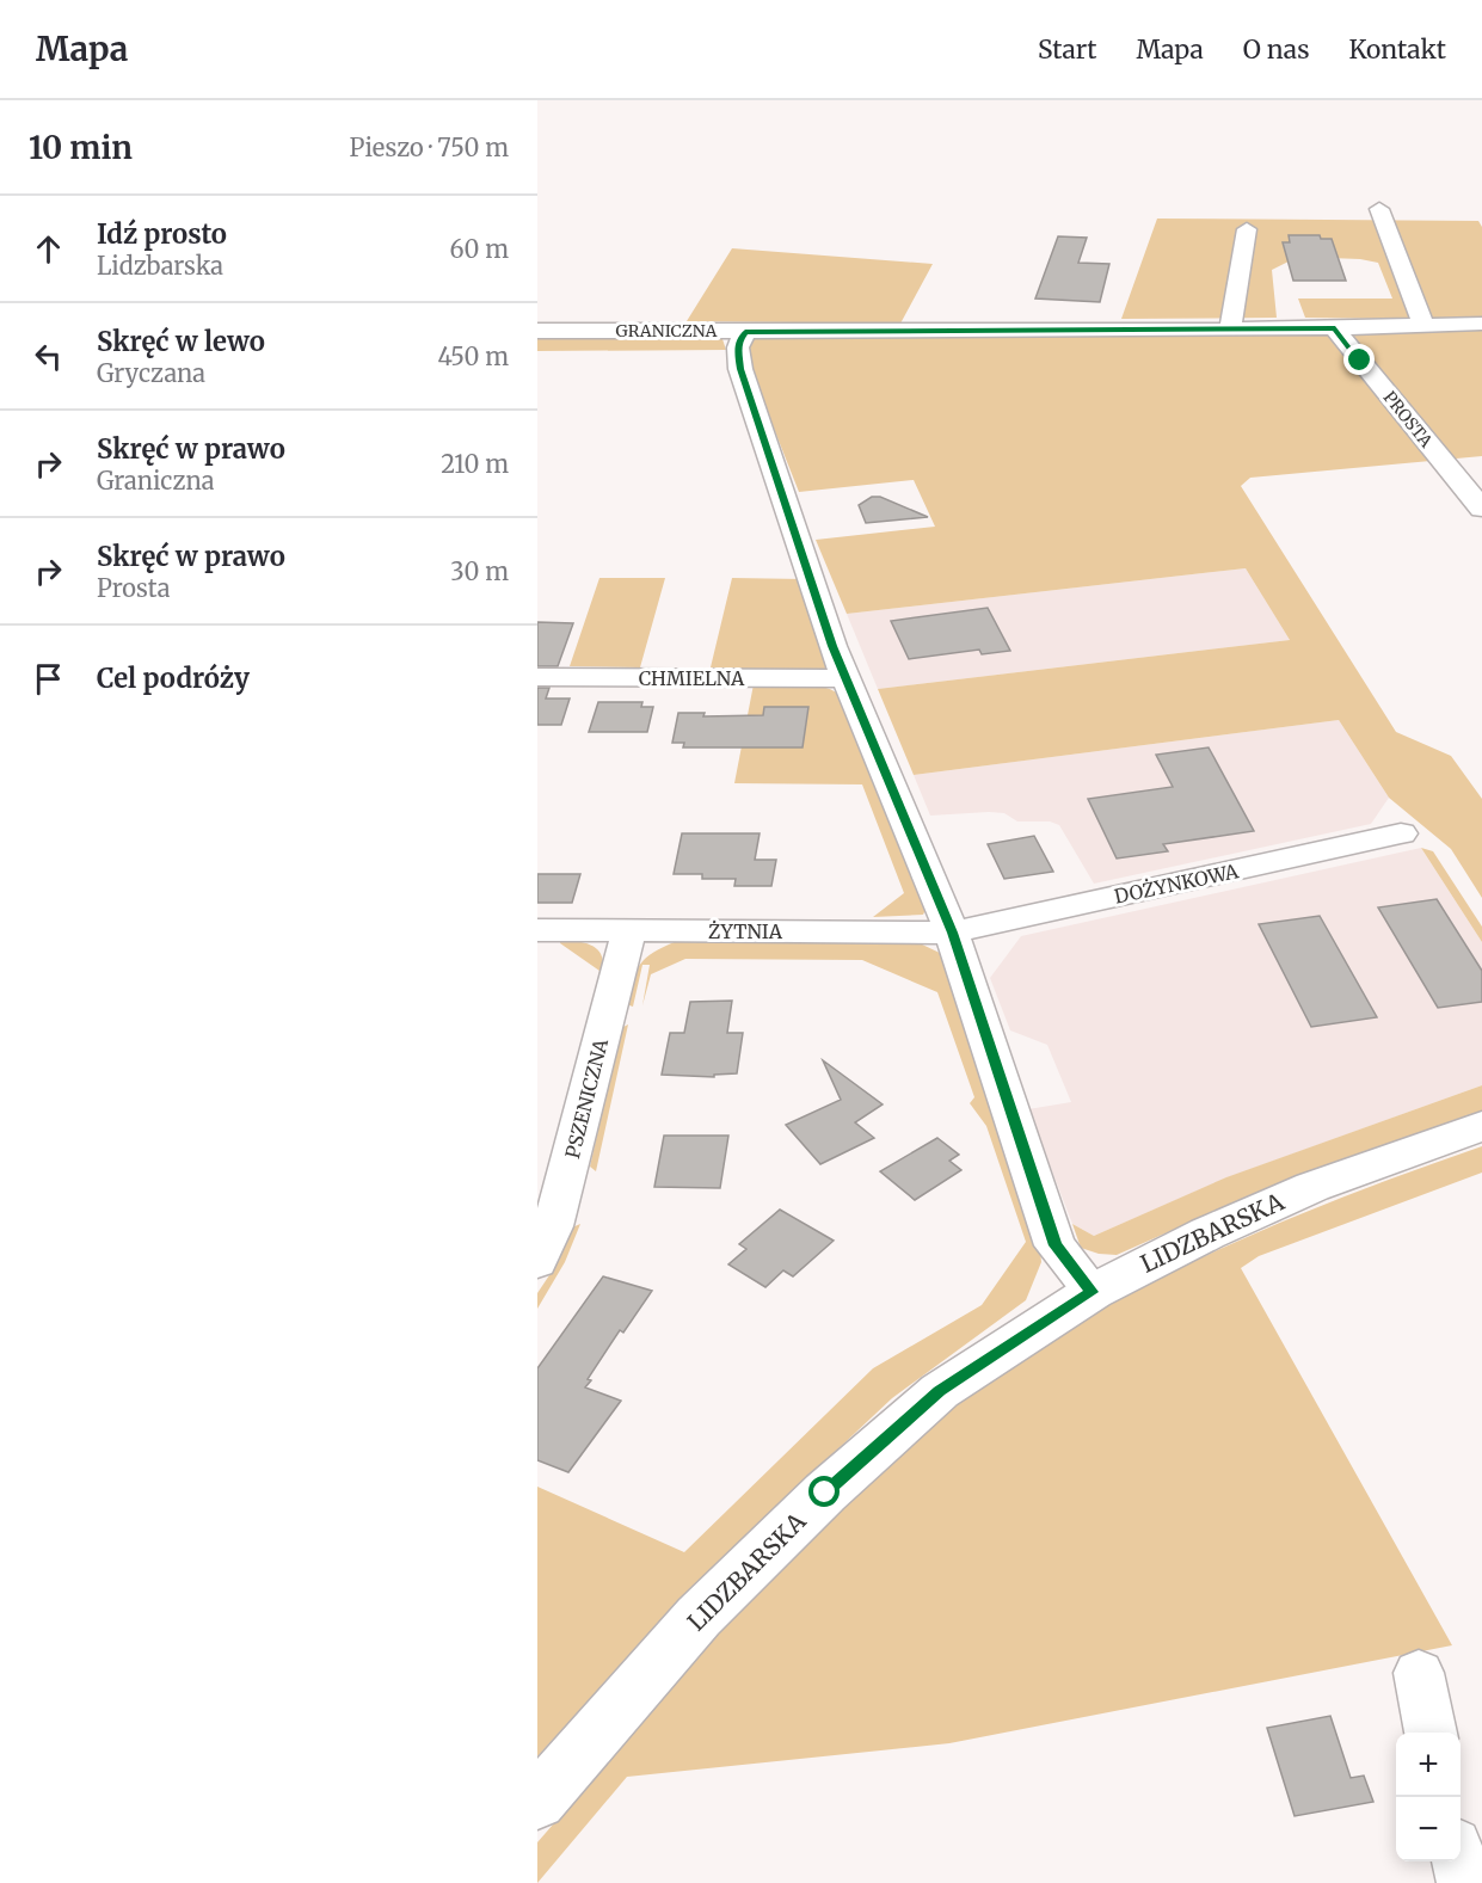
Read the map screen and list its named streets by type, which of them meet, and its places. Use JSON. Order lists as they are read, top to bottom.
{
  "streets": {
    "main road": ["LIDZBARSKA"],
    "street": [
      "GRANICZNA",
      "PROSTA",
      "CHMIELNA",
      "DOŻYNKOWA",
      "ŻYTNIA",
      "PSZENICZNA"
    ]
  },
  "crossings": [
    ["GRANICZNA", "PROSTA"],
    ["DOŻYNKOWA", "ŻYTNIA"],
    ["ŻYTNIA", "PSZENICZNA"]
  ],
  "page": {
    "header": "Mapa",
    "nav": [
      "Start",
      "Mapa",
      "O nas",
      "Kontakt"
    ],
    "heading": ["10 min", "Pieszo · 750 m"],
    "list": [
      ["Idź prosto", "Lidzbarska", "60 m"],
      ["Skręć w lewo", "Gryczana", "450 m"],
      ["Skręć w prawo", "Graniczna", "210 m"],
      ["Skręć w prawo", "Prosta", "30 m"],
      "Cel podróży"
    ],
    "map_buttons": ["+", "−"]
  }
}
